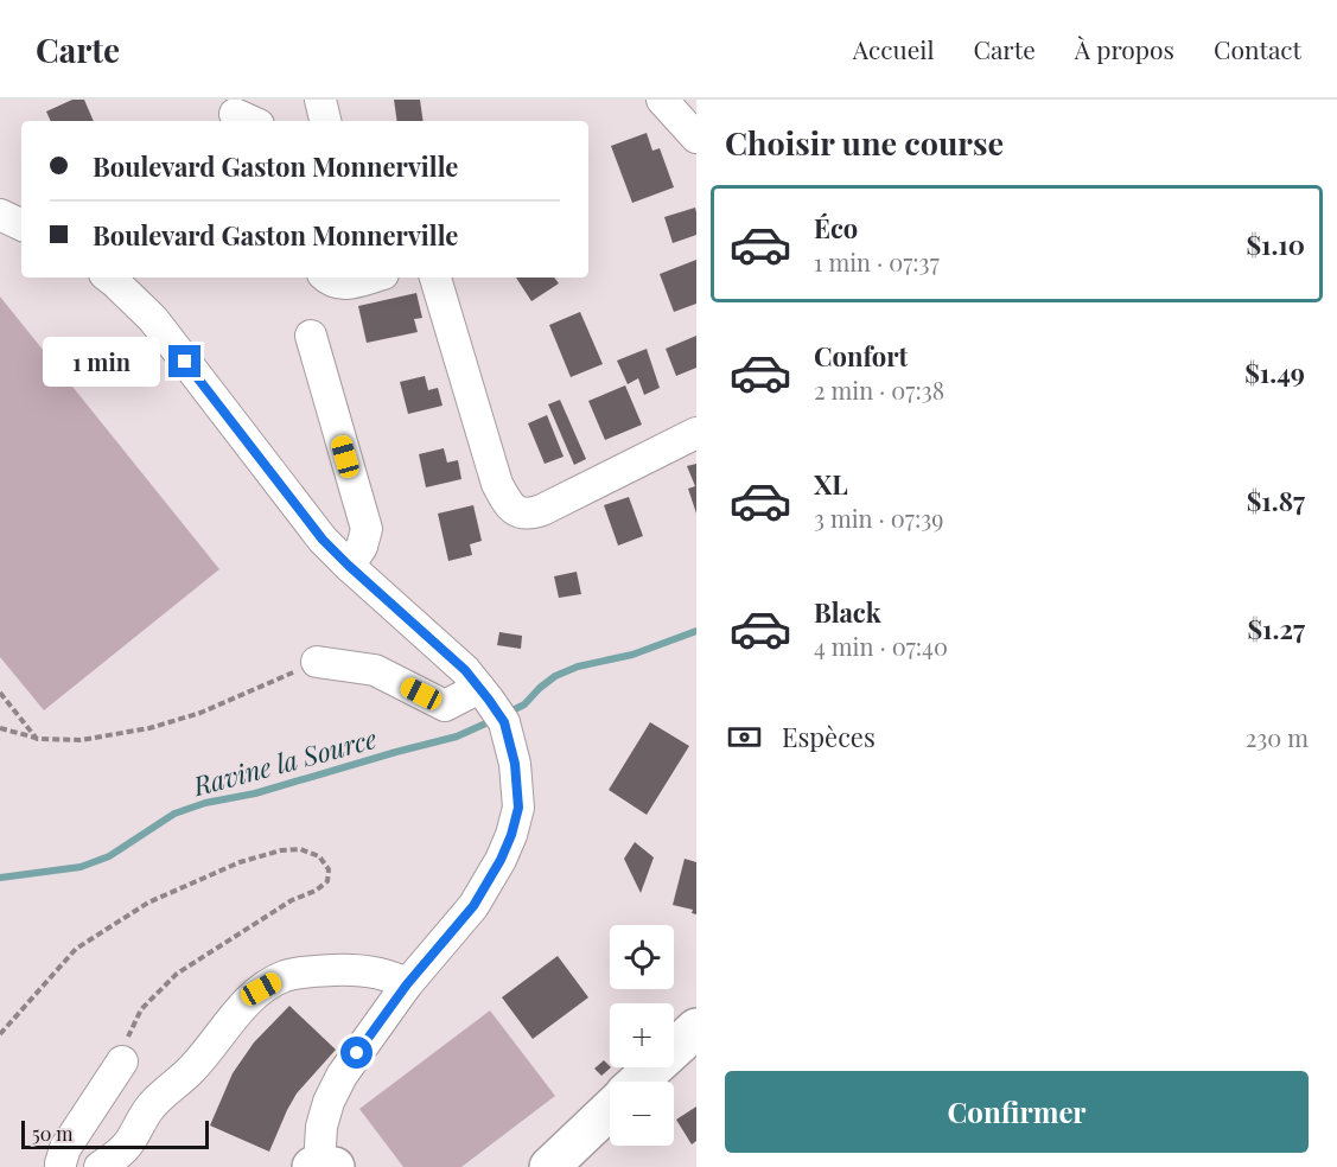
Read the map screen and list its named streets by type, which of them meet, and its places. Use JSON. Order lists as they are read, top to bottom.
{
  "water": ["Ravine la Source"],
  "scale_bar": "50 m",
  "page": {
    "header": "Carte",
    "nav": [
      "Accueil",
      "Carte",
      "À propos",
      "Contact"
    ],
    "heading": "Choisir une course",
    "banner": ["Boulevard Gaston Monnerville", "Boulevard Gaston Monnerville"],
    "list": [
      {
        "name": "Éco",
        "note": "1 min · 07:37",
        "value": "$1.10"
      },
      {
        "name": "Confort",
        "note": "2 min · 07:38",
        "value": "$1.49"
      },
      {
        "name": "XL",
        "note": "3 min · 07:39",
        "value": "$1.87"
      },
      {
        "name": "Black",
        "note": "4 min · 07:40",
        "value": "$1.27"
      }
    ],
    "bubble": "1 min",
    "pay": ["Espèces", "230 m"],
    "map_buttons": ["+", "−"],
    "buttons": "Confirmer",
    "scale": "50 m"
  }
}
